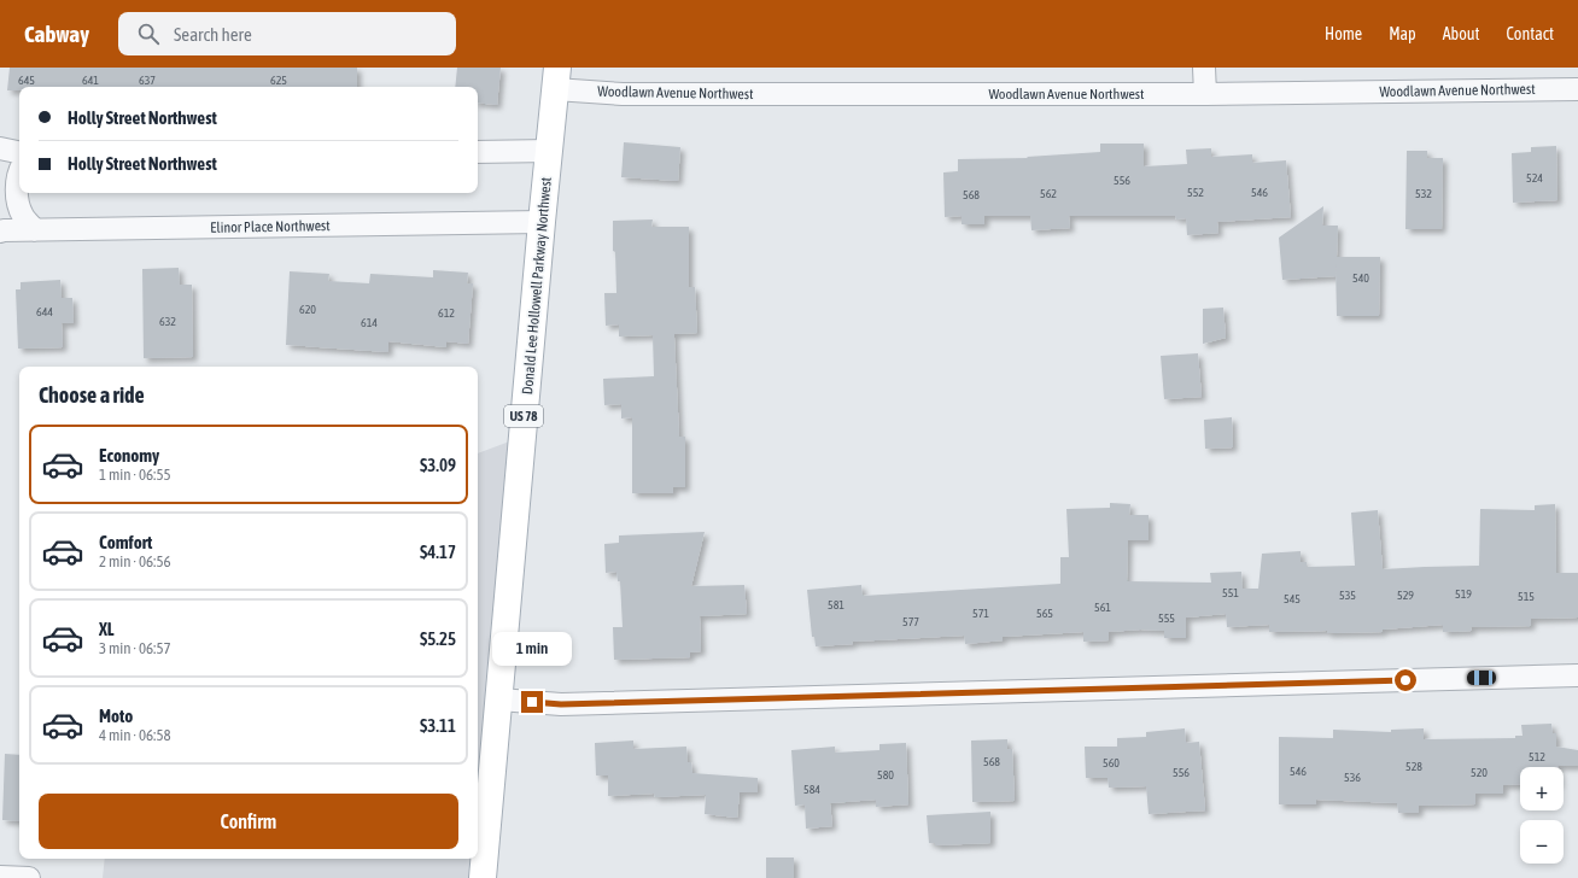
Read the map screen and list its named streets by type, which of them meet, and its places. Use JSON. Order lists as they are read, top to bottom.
{
  "streets": {
    "main road": ["Donald Lee Hollowell Parkway Northwest", "US 78"],
    "street": ["Woodlawn Avenue Northwest", "Elinor Place Northwest"]
  },
  "crossings": [
    ["Woodlawn Avenue Northwest", "Donald Lee Hollowell Parkway Northwest"],
    ["Elinor Place Northwest", "Donald Lee Hollowell Parkway Northwest"]
  ],
  "house_numbers": [
    "645",
    "641",
    "637",
    "625",
    "524",
    "556",
    "552",
    "546",
    "562",
    "532",
    "568",
    "540",
    "620",
    "644",
    "612",
    "632",
    "614",
    "551",
    "519",
    "535",
    "529",
    "515",
    "545",
    "581",
    "561",
    "571",
    "565",
    "555",
    "577",
    "512",
    "568",
    "560",
    "528",
    "546",
    "556",
    "520",
    "580",
    "536",
    "584"
  ],
  "page": {
    "header": "Cabway",
    "search": "Search here",
    "nav": [
      "Home",
      "Map",
      "About",
      "Contact"
    ],
    "banner": ["Holly Street Northwest", "Holly Street Northwest"],
    "heading": "Choose a ride",
    "list": [
      {
        "name": "Economy",
        "note": "1 min · 06:55",
        "value": "$3.09"
      },
      {
        "name": "Comfort",
        "note": "2 min · 06:56",
        "value": "$4.17"
      },
      {
        "name": "XL",
        "note": "3 min · 06:57",
        "value": "$5.25"
      },
      {
        "name": "Moto",
        "note": "4 min · 06:58",
        "value": "$3.11"
      }
    ],
    "bubble": "1 min",
    "map_buttons": ["+", "−"],
    "buttons": "Confirm"
  }
}
